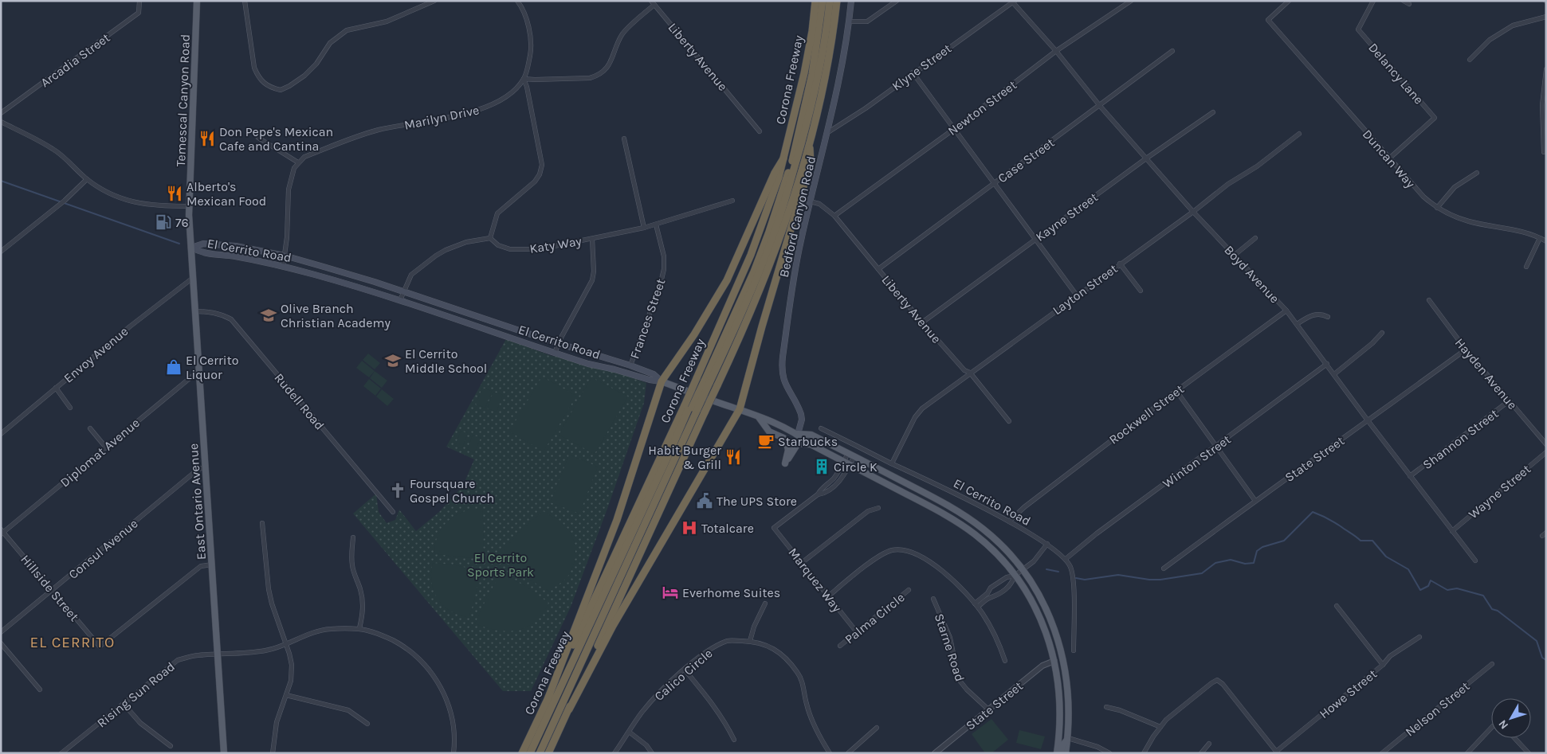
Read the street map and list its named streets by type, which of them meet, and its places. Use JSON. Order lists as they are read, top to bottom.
{
  "streets": {
    "highway": ["Corona Freeway"],
    "main road": [
      "Temescal Canyon Road",
      "Bedford Canyon Road",
      "El Cerrito Road",
      "East Ontario Avenue"
    ],
    "street": [
      "Liberty Avenue",
      "Arcadia Street",
      "Klyne Street",
      "Delancy Lane",
      "Newton Street",
      "Marilyn Drive",
      "Duncan Way",
      "Case Street",
      "Kayne Street",
      "Katy Way",
      "Boyd Avenue",
      "Layton Street",
      "Frances Street",
      "Envoy Avenue",
      "Hayden Avenue",
      "Rudell Road",
      "Rockwell Street",
      "Shannon Street",
      "Diplomat Avenue",
      "State Street",
      "Winton Street",
      "Wayne Street",
      "Consul Avenue",
      "Marquez Way",
      "Hillside Street",
      "Palma Circle",
      "Starne Road",
      "Calico Circle",
      "Howe Street",
      "Rising Sun Road",
      "Nelson Street"
    ]
  },
  "crossings": [
    ["Liberty Avenue", "Newton Street"],
    ["Liberty Avenue", "Case Street"],
    ["Liberty Avenue", "Bedford Canyon Road"],
    ["Liberty Avenue", "Kayne Street"],
    ["Liberty Avenue", "Layton Street"],
    ["Klyne Street", "Bedford Canyon Road"],
    ["Klyne Street", "Boyd Avenue"],
    ["Delancy Lane", "Duncan Way"],
    ["Temescal Canyon Road", "El Cerrito Road"],
    ["Temescal Canyon Road", "East Ontario Avenue"],
    ["Newton Street", "Boyd Avenue"],
    ["Case Street", "Boyd Avenue"],
    ["Bedford Canyon Road", "El Cerrito Road"],
    ["Kayne Street", "Boyd Avenue"],
    ["Katy Way", "Frances Street"],
    ["El Cerrito Road", "Layton Street"],
    ["El Cerrito Road", "Frances Street"],
    ["El Cerrito Road", "Rockwell Street"],
    ["El Cerrito Road", "Winton Street"],
    ["El Cerrito Road", "East Ontario Avenue"],
    ["Boyd Avenue", "Layton Street"],
    ["Boyd Avenue", "Rockwell Street"],
    ["Boyd Avenue", "Shannon Street"],
    ["Boyd Avenue", "State Street"],
    ["Boyd Avenue", "Winton Street"],
    ["Boyd Avenue", "Wayne Street"],
    ["Envoy Avenue", "East Ontario Avenue"],
    ["Hayden Avenue", "Shannon Street"],
    ["Hayden Avenue", "State Street"],
    ["Rudell Road", "East Ontario Avenue"],
    ["Diplomat Avenue", "East Ontario Avenue"],
    ["Diplomat Avenue", "Hillside Street"],
    ["State Street", "Starne Road"],
    ["East Ontario Avenue", "Consul Avenue"],
    ["East Ontario Avenue", "Hillside Street"],
    ["East Ontario Avenue", "Rising Sun Road"],
    ["Consul Avenue", "Hillside Street"],
    ["Marquez Way", "Palma Circle"]
  ],
  "districts": ["EL CERRITO"],
  "parks": ["El Cerrito Sports Park"],
  "places": {
    "restaurant": ["Don Pepe's Mexican Cafe and Cantina", "Alberto's Mexican Food", "Habit Burger & Grill"],
    "fuel station": ["76"],
    "school or university": ["Olive Branch Christian Academy", "El Cerrito Middle School"],
    "shop": ["El Cerrito Liquor"],
    "cafe": ["Starbucks"],
    "building": ["Circle K"],
    "church": ["Foursquare Gospel Church"],
    "public building": ["The UPS Store"],
    "hospital": ["Totalcare"],
    "hotel": ["Everhome Suites"]
  },
  "north": "bottom left"
}
